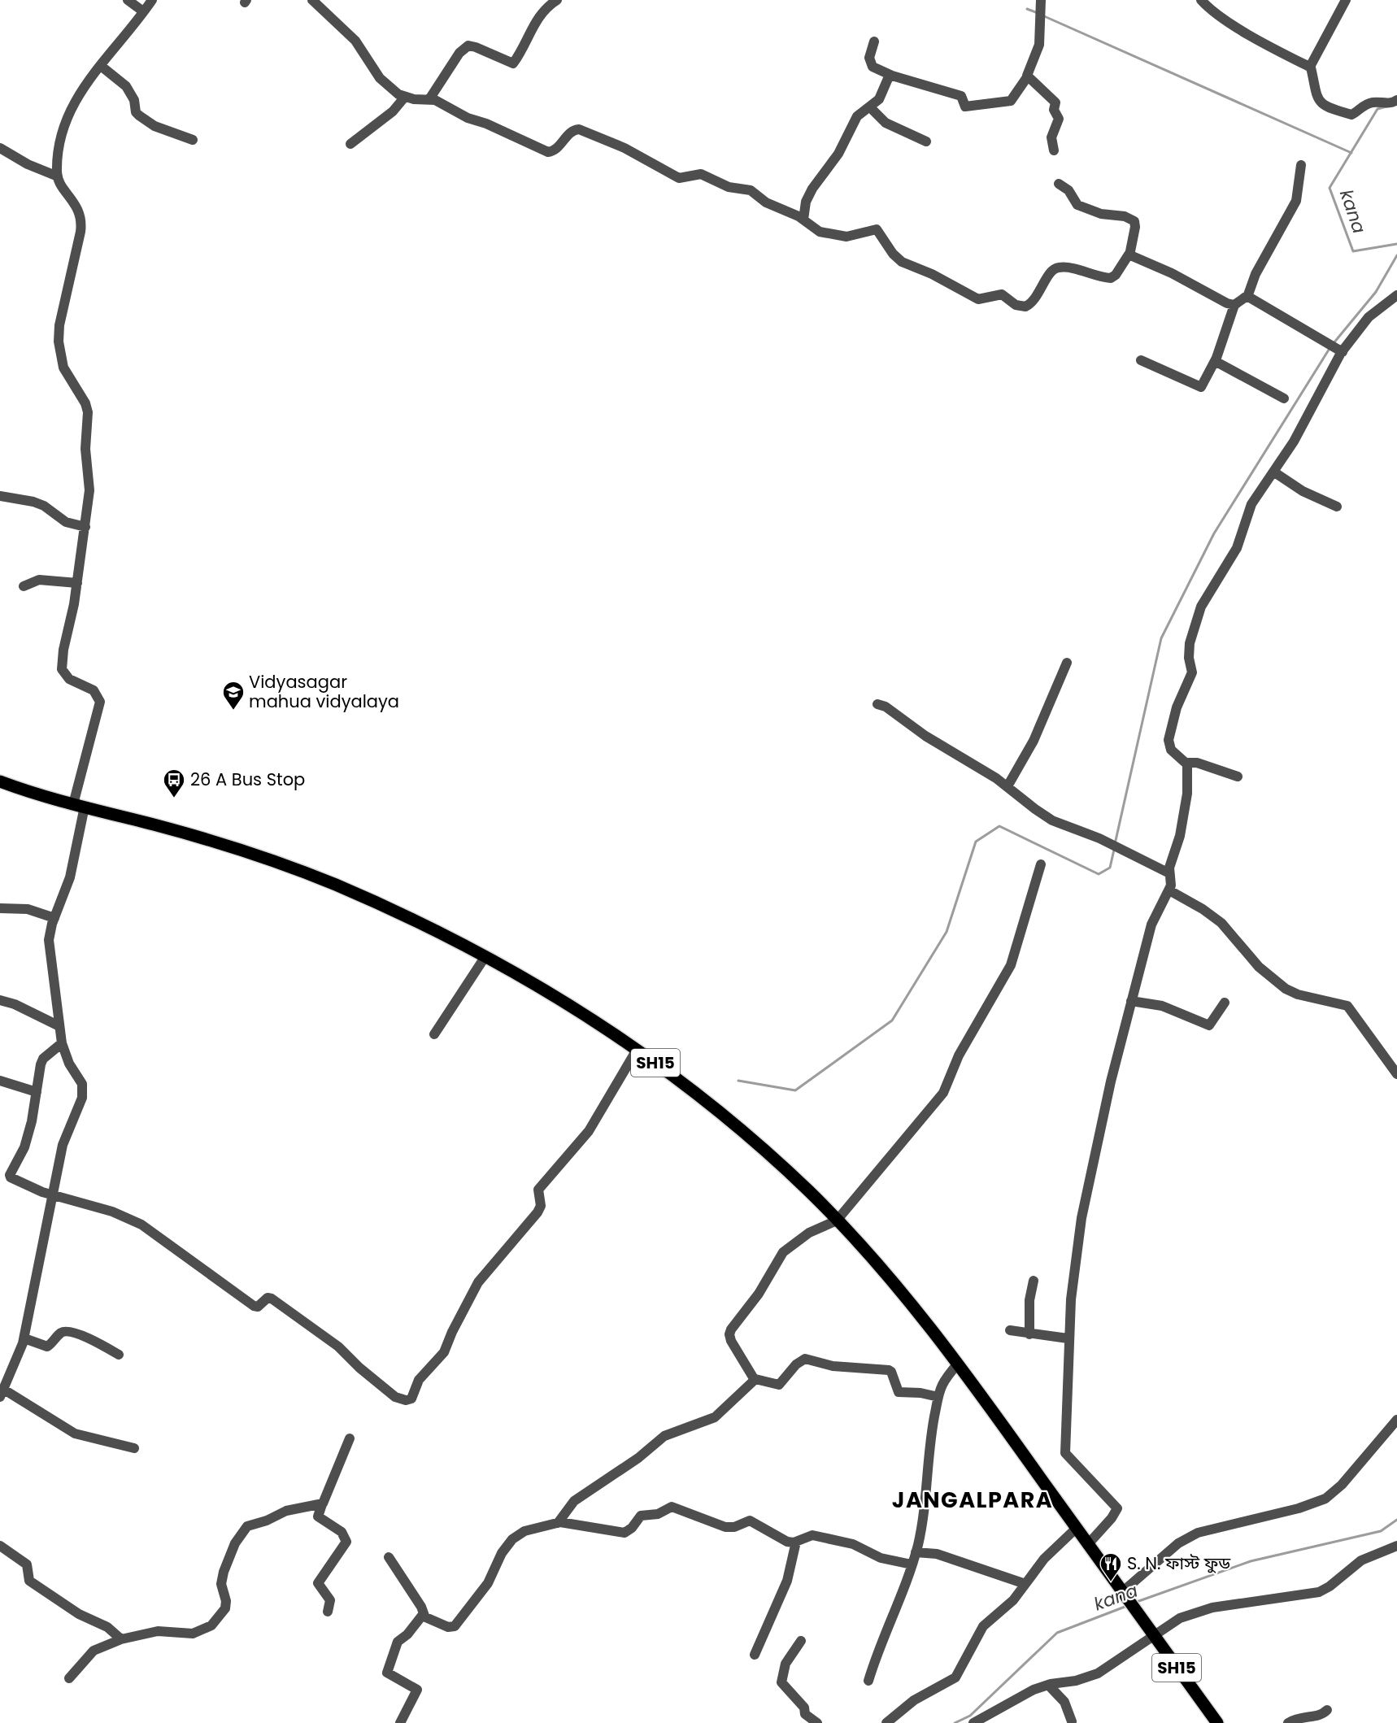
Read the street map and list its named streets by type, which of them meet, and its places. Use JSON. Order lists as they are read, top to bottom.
{
  "streets": {
    "main road": ["SH15"]
  },
  "districts": ["JANGALPARA"],
  "water": ["kana"],
  "places": {
    "school or university": ["Vidyasagar mahua vidyalaya"],
    "bus stop": ["26 A Bus Stop"],
    "restaurant": ["S. N. ফাস্ট ফুড"]
  }
}
